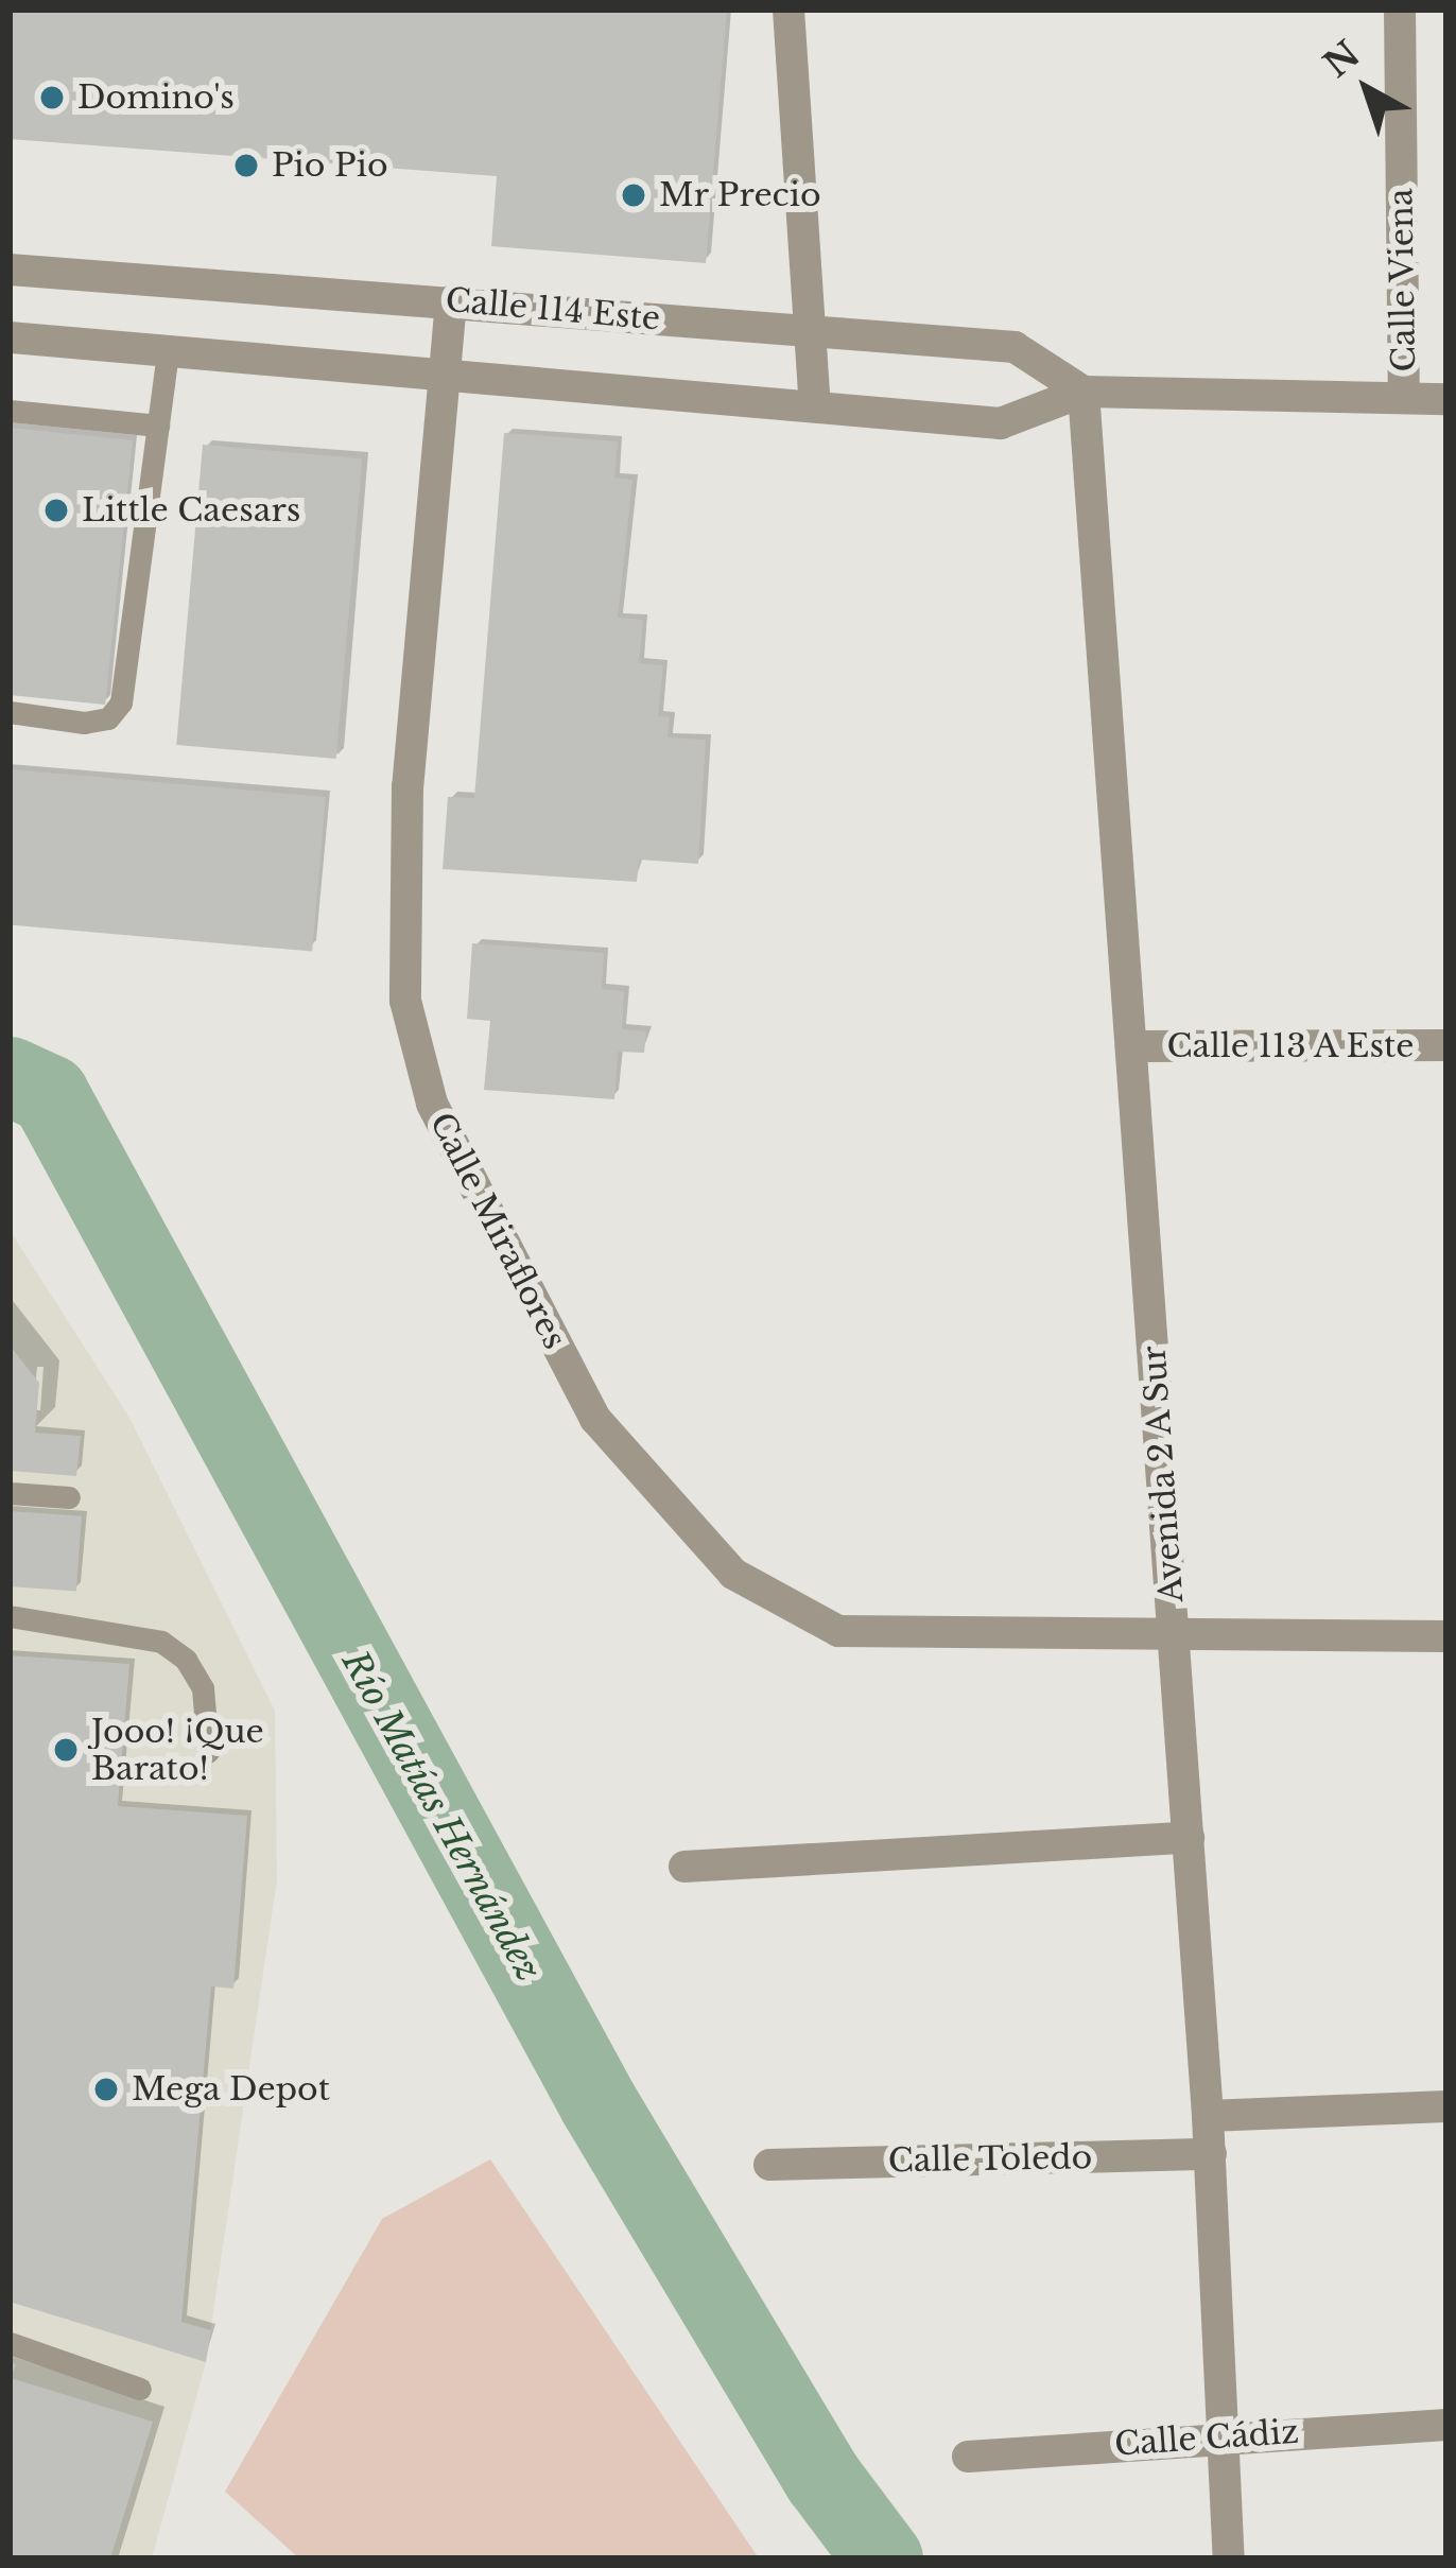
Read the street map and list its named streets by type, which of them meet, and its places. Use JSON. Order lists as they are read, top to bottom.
{
  "streets": {
    "street": [
      "Calle Viena",
      "Calle 114 Este",
      "Calle 113 A Este",
      "Calle Miraflores",
      "Avenida 2 A Sur",
      "Calle Toledo",
      "Calle Cádiz"
    ]
  },
  "crossings": [
    ["Calle 114 Este", "Calle Miraflores"],
    ["Calle 114 Este", "Avenida 2 A Sur"],
    ["Calle 113 A Este", "Avenida 2 A Sur"],
    ["Calle Miraflores", "Avenida 2 A Sur"],
    ["Avenida 2 A Sur", "Calle Toledo"],
    ["Avenida 2 A Sur", "Calle Cádiz"]
  ],
  "water": ["Río Matías Hernández"],
  "places": [
    "Domino's",
    "Pio Pio",
    "Mr Precio",
    "Little Caesars",
    "Jooo! ¡Que Barato!",
    "Mega Depot"
  ],
  "north": "top left"
}
